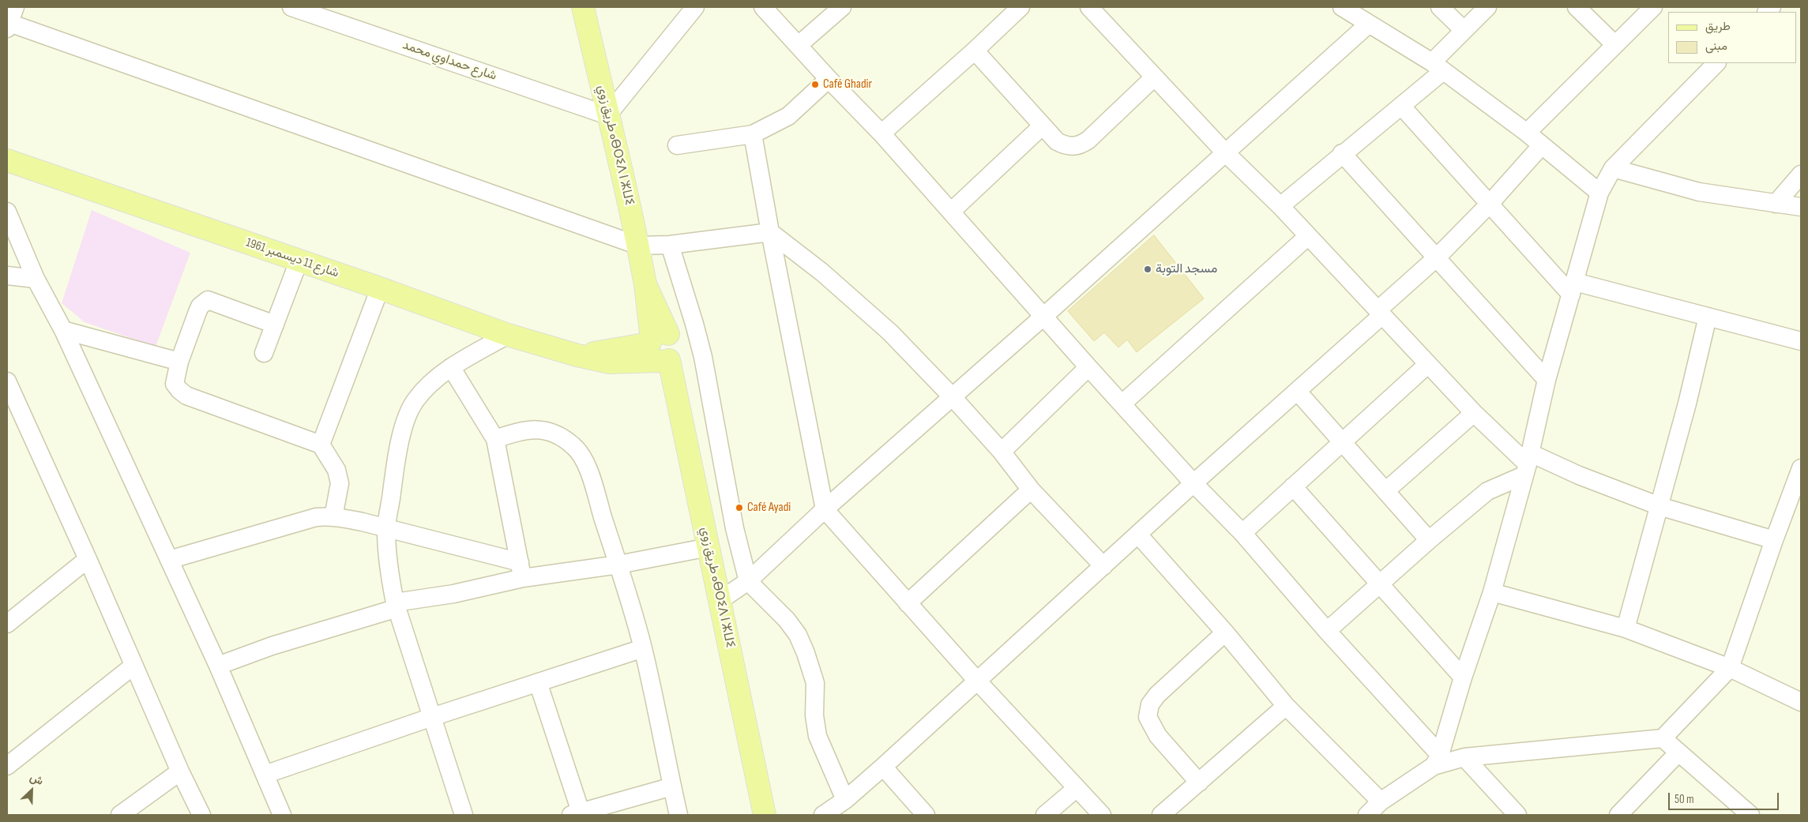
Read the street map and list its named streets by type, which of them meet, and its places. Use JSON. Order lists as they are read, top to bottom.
{
  "streets": {
    "main road": ["طريق زوي ⴰⴱⵔⵉⴷ ⵏ ⵣⵡⵉ", "شارع 11 ديسمبر 1961"],
    "street": ["شارع حمداوي محمد"]
  },
  "crossings": [
    ["شارع حمداوي محمد", "طريق زوي ⴰⴱⵔⵉⴷ ⵏ ⵣⵡⵉ"],
    ["طريق زوي ⴰⴱⵔⵉⴷ ⵏ ⵣⵡⵉ", "شارع 11 ديسمبر 1961"]
  ],
  "places": ["Café Ghadir", "مسجد التوبة", "Café Ayadi"],
  "legend": ["طريق", "مبنى"],
  "scale_bar": "50 m",
  "north": "top right"
}
